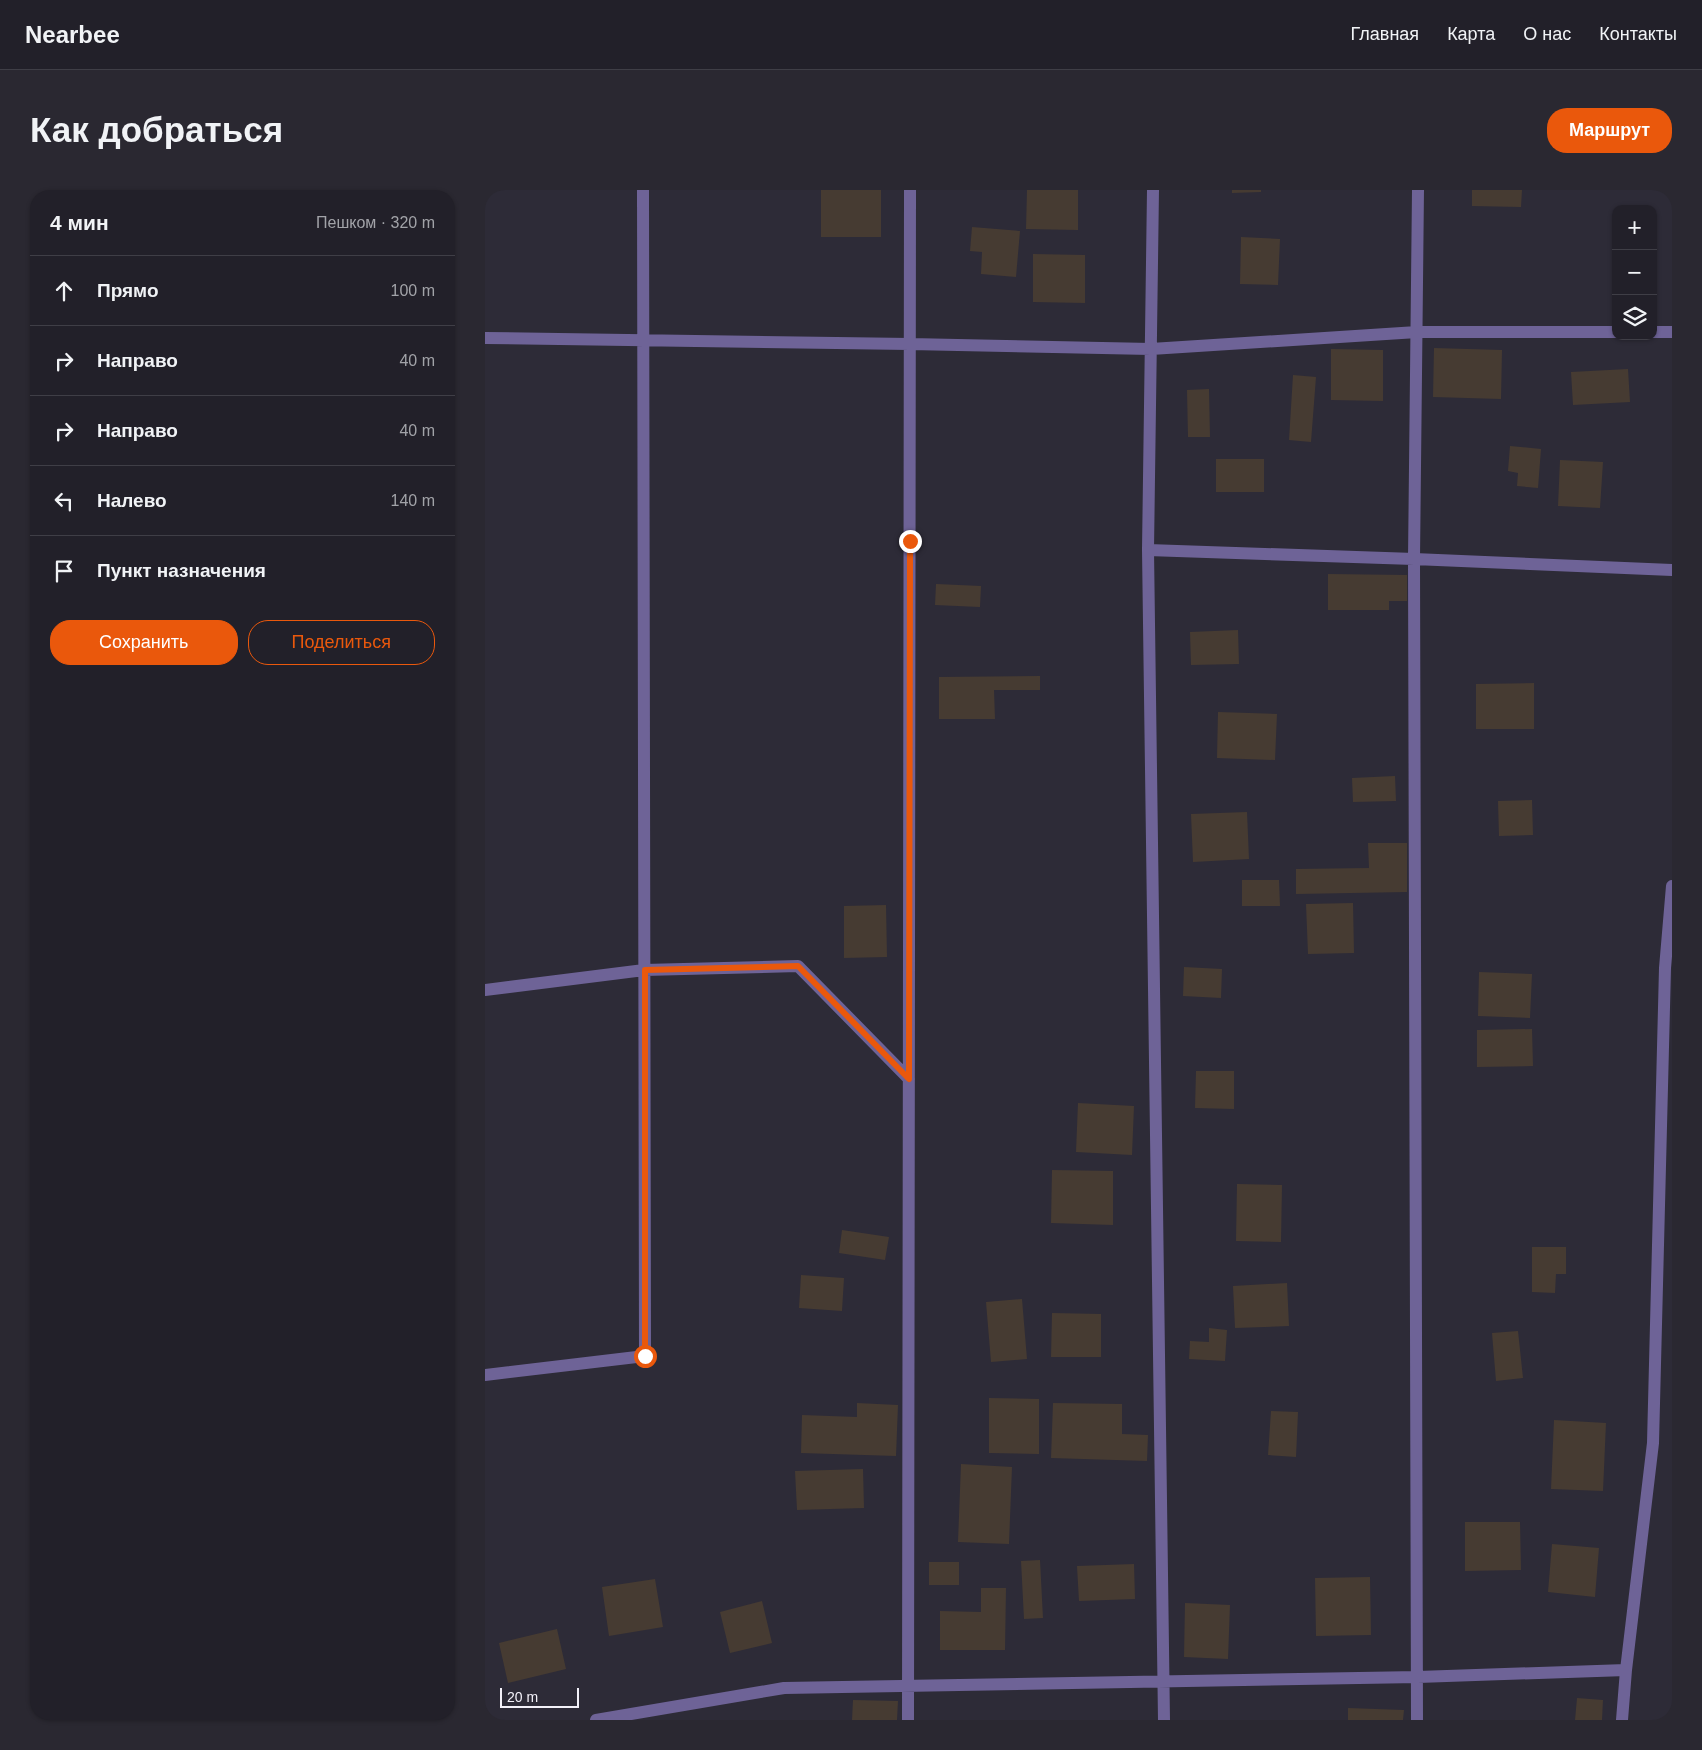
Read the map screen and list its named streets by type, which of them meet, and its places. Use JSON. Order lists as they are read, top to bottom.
{
  "scale_bar": "20 m",
  "page": {
    "header": "Nearbee",
    "nav": [
      "Главная",
      "Карта",
      "О нас",
      "Контакты"
    ],
    "buttons": [
      "Маршрут",
      ["Сохранить", "Поделиться"]
    ],
    "title": "Как добраться",
    "heading": ["4 мин", "Пешком · 320 m"],
    "map_buttons": ["+", "−"],
    "list": [
      ["Прямо", "100 m"],
      ["Направо", "40 m"],
      ["Направо", "40 m"],
      ["Налево", "140 m"],
      "Пункт назначения"
    ],
    "scale": "20 m"
  }
}
